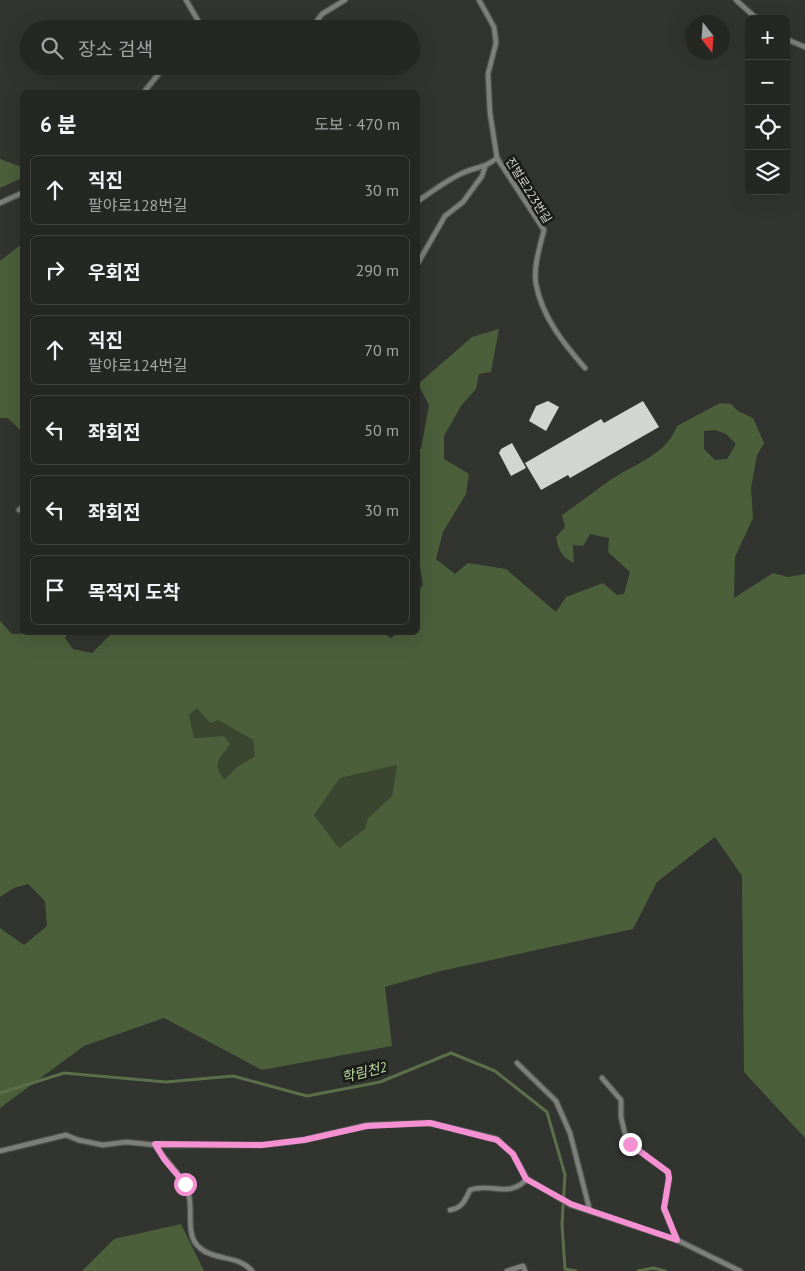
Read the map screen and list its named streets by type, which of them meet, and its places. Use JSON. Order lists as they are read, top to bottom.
{
  "streets": {
    "lane": ["진벌로223번길"]
  },
  "water": ["학림천2"],
  "north": "bottom",
  "page": {
    "map_buttons": ["+", "−"],
    "search": "장소 검색",
    "heading": ["6 분", "도보 · 470 m"],
    "list": [
      ["직진", "팔야로128번길", "30 m"],
      ["우회전", "290 m"],
      ["직진", "팔야로124번길", "70 m"],
      ["좌회전", "50 m"],
      ["좌회전", "30 m"],
      "목적지 도착"
    ]
  }
}
